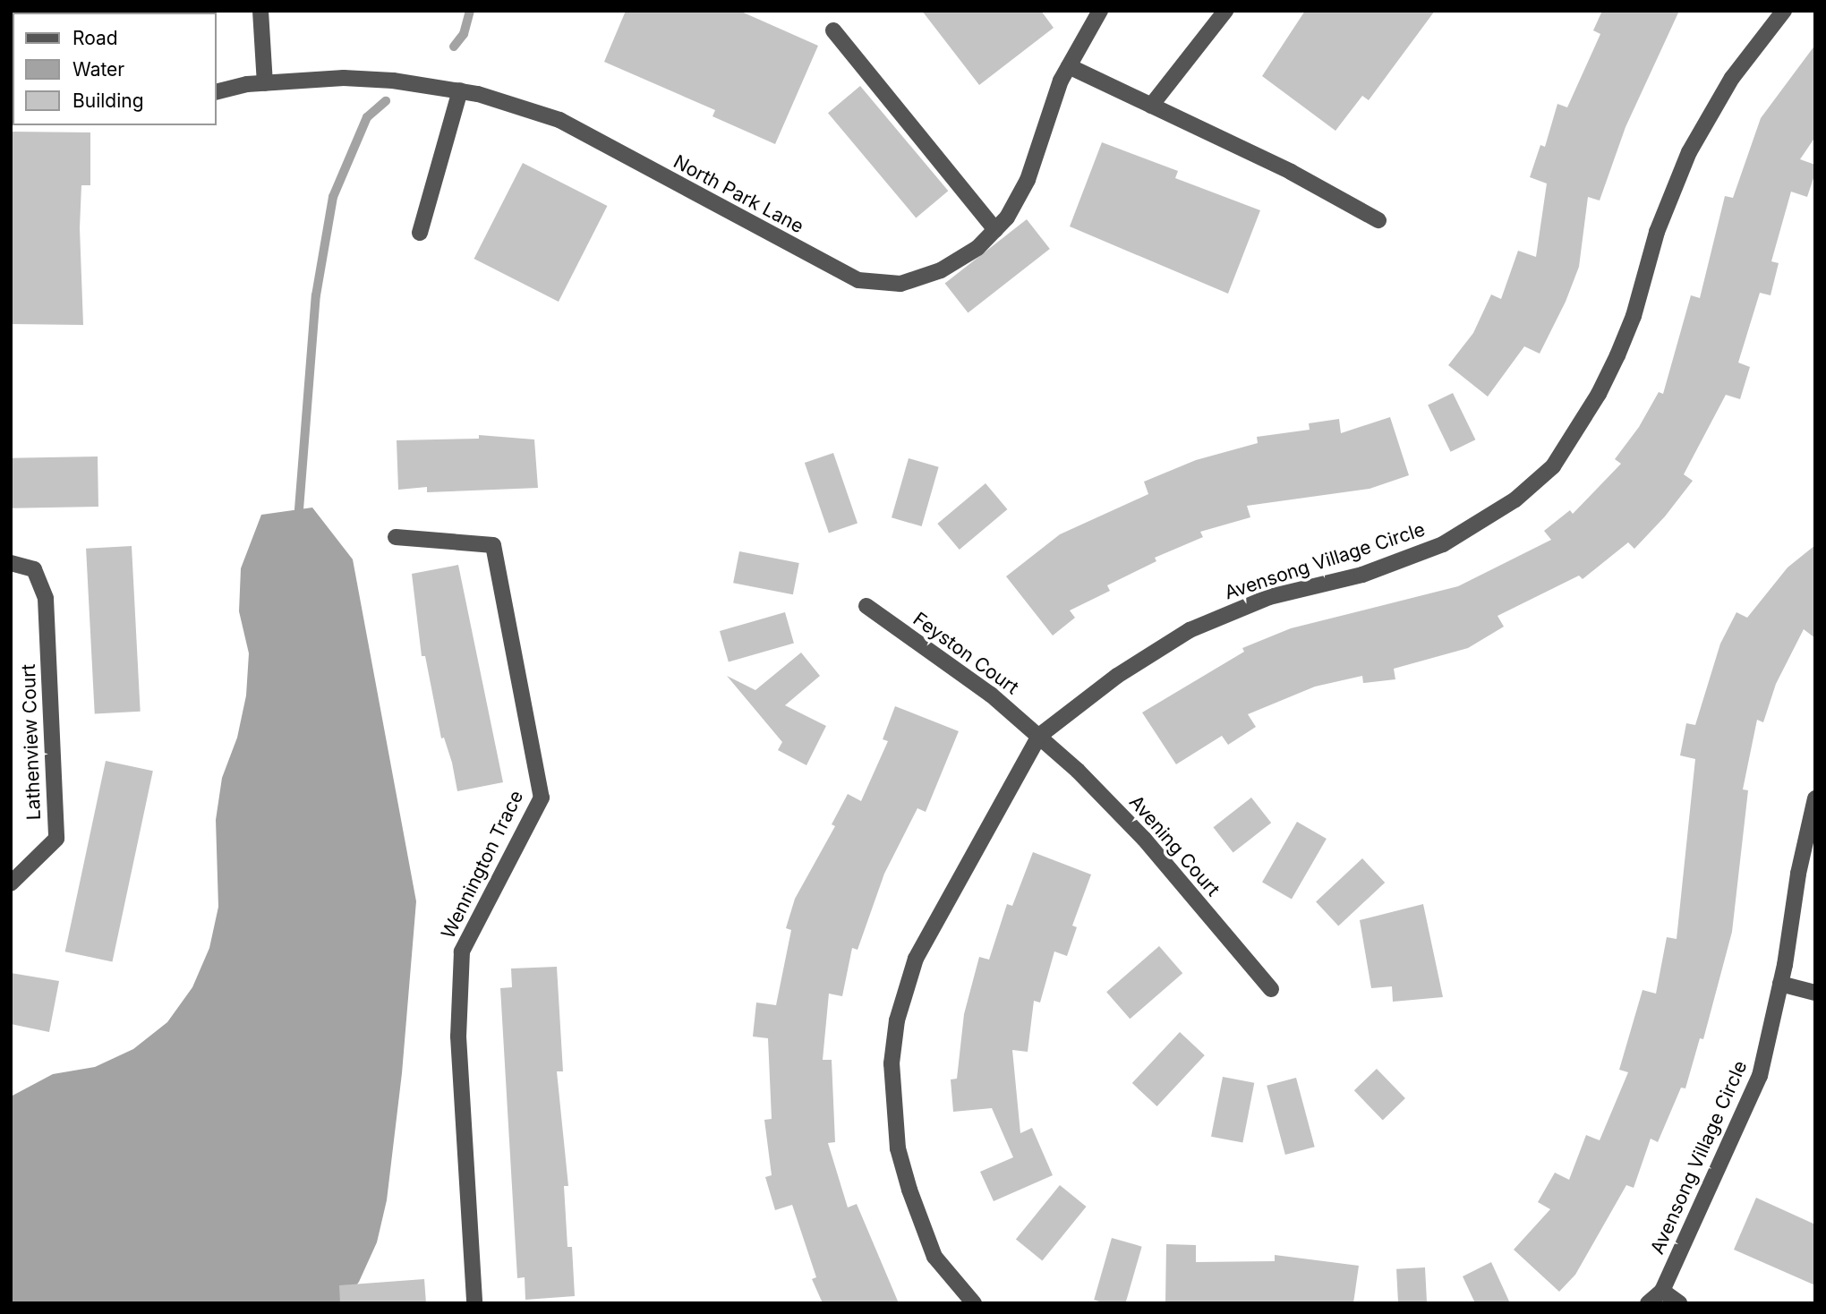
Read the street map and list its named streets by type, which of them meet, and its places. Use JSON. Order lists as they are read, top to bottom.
{
  "streets": {
    "street": [
      "North Park Lane",
      "Avensong Village Circle",
      "Feyston Court",
      "Lathenview Court",
      "Avening Court",
      "Wennington Trace"
    ]
  },
  "crossings": [
    ["Avensong Village Circle", "Feyston Court"],
    ["Avensong Village Circle", "Avening Court"],
    ["Feyston Court", "Avening Court"]
  ],
  "legend": ["Road", "Water", "Building"]
}
